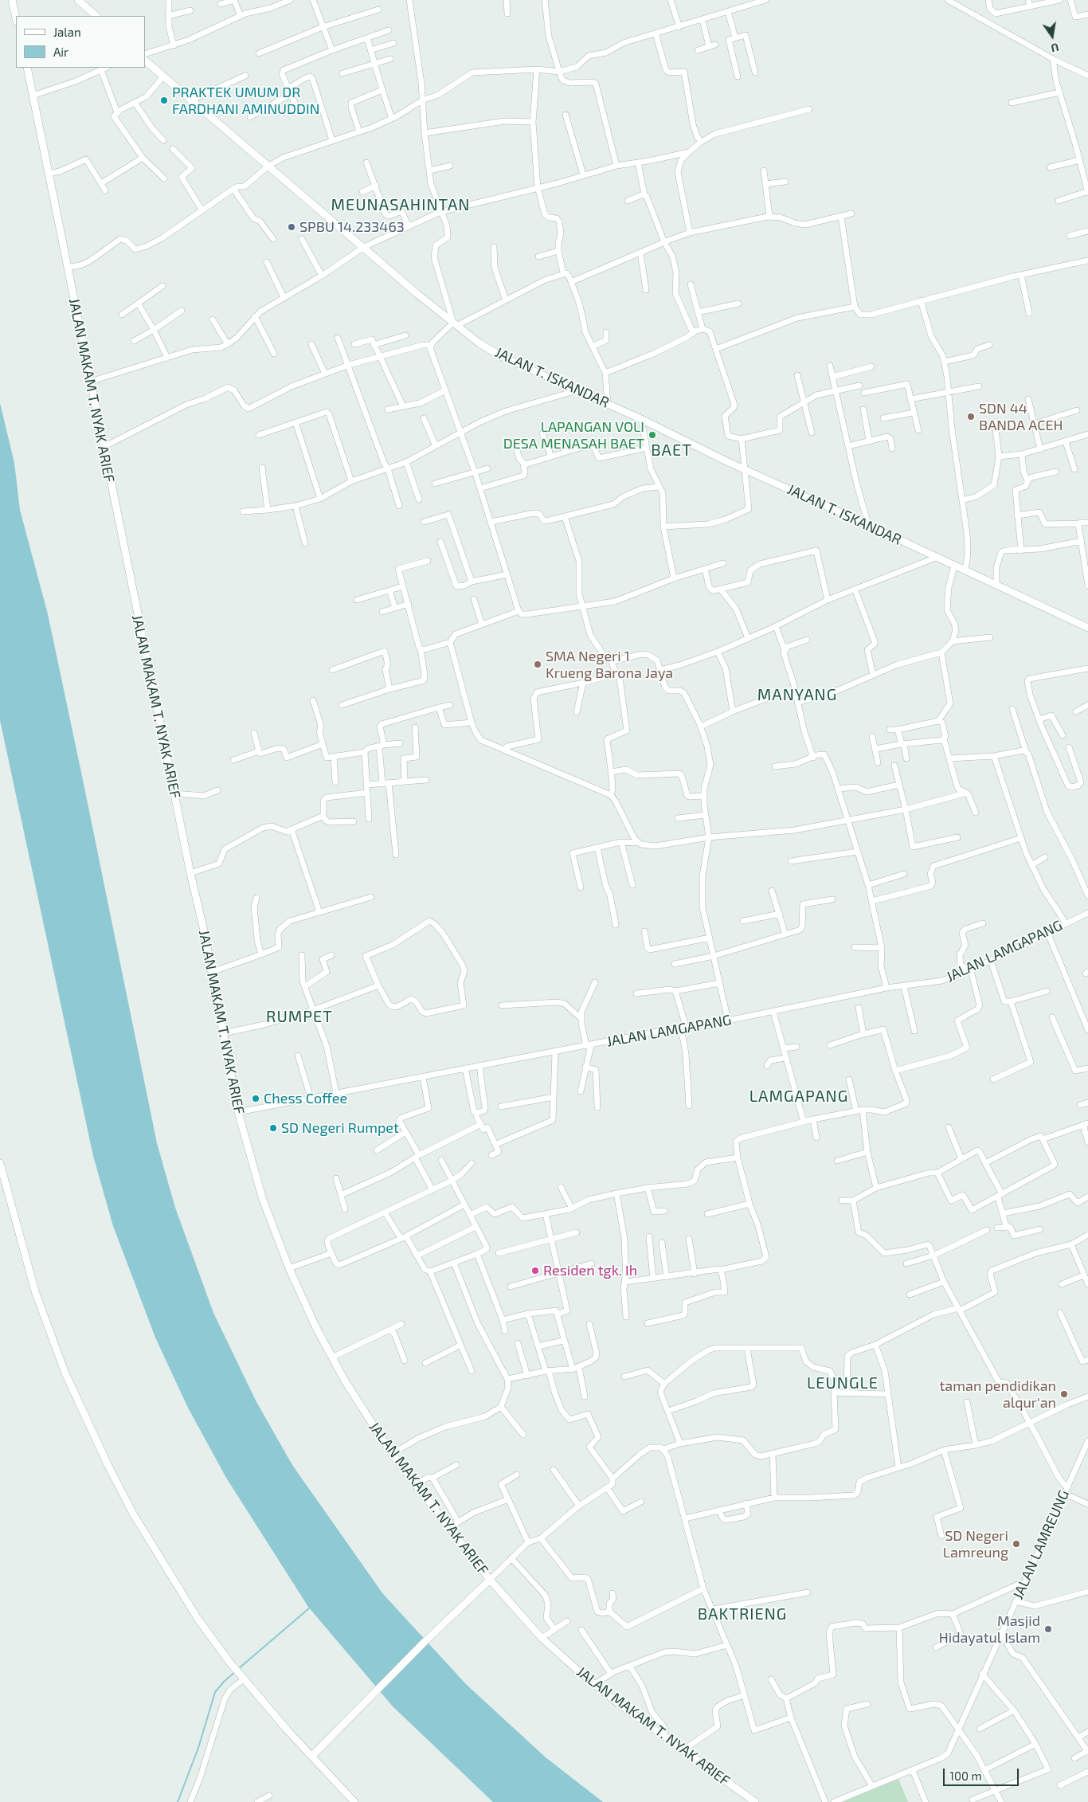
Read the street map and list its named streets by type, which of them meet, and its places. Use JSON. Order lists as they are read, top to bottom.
{
  "streets": {
    "street": [
      "JALAN T. ISKANDAR",
      "JALAN MAKAM T. NYAK ARIEF",
      "JALAN LAMGAPANG",
      "JALAN LAMREUNG"
    ]
  },
  "crossings": [
    ["JALAN MAKAM T. NYAK ARIEF", "JALAN LAMGAPANG"]
  ],
  "districts": [
    "MEUNASAHINTAN",
    "BAET",
    "MANYANG",
    "RUMPET",
    "LAMGAPANG",
    "LEUNGLE",
    "BAKTRIENG"
  ],
  "places": [
    "PRAKTEK UMUM DR FARDHANI AMINUDDIN",
    "SPBU 14.233463",
    "SDN 44 BANDA ACEH",
    "LAPANGAN VOLI DESA MENASAH BAET",
    "SMA Negeri 1 Krueng Barona Jaya",
    "Chess Coffee",
    "SD Negeri Rumpet",
    "Residen tgk. Ih",
    "taman pendidikan alqur'an",
    "SD Negeri Lamreung",
    "Masjid Hidayatul Islam"
  ],
  "legend": ["Jalan", "Air"],
  "scale_bar": "100 m",
  "north": "bottom"
}
